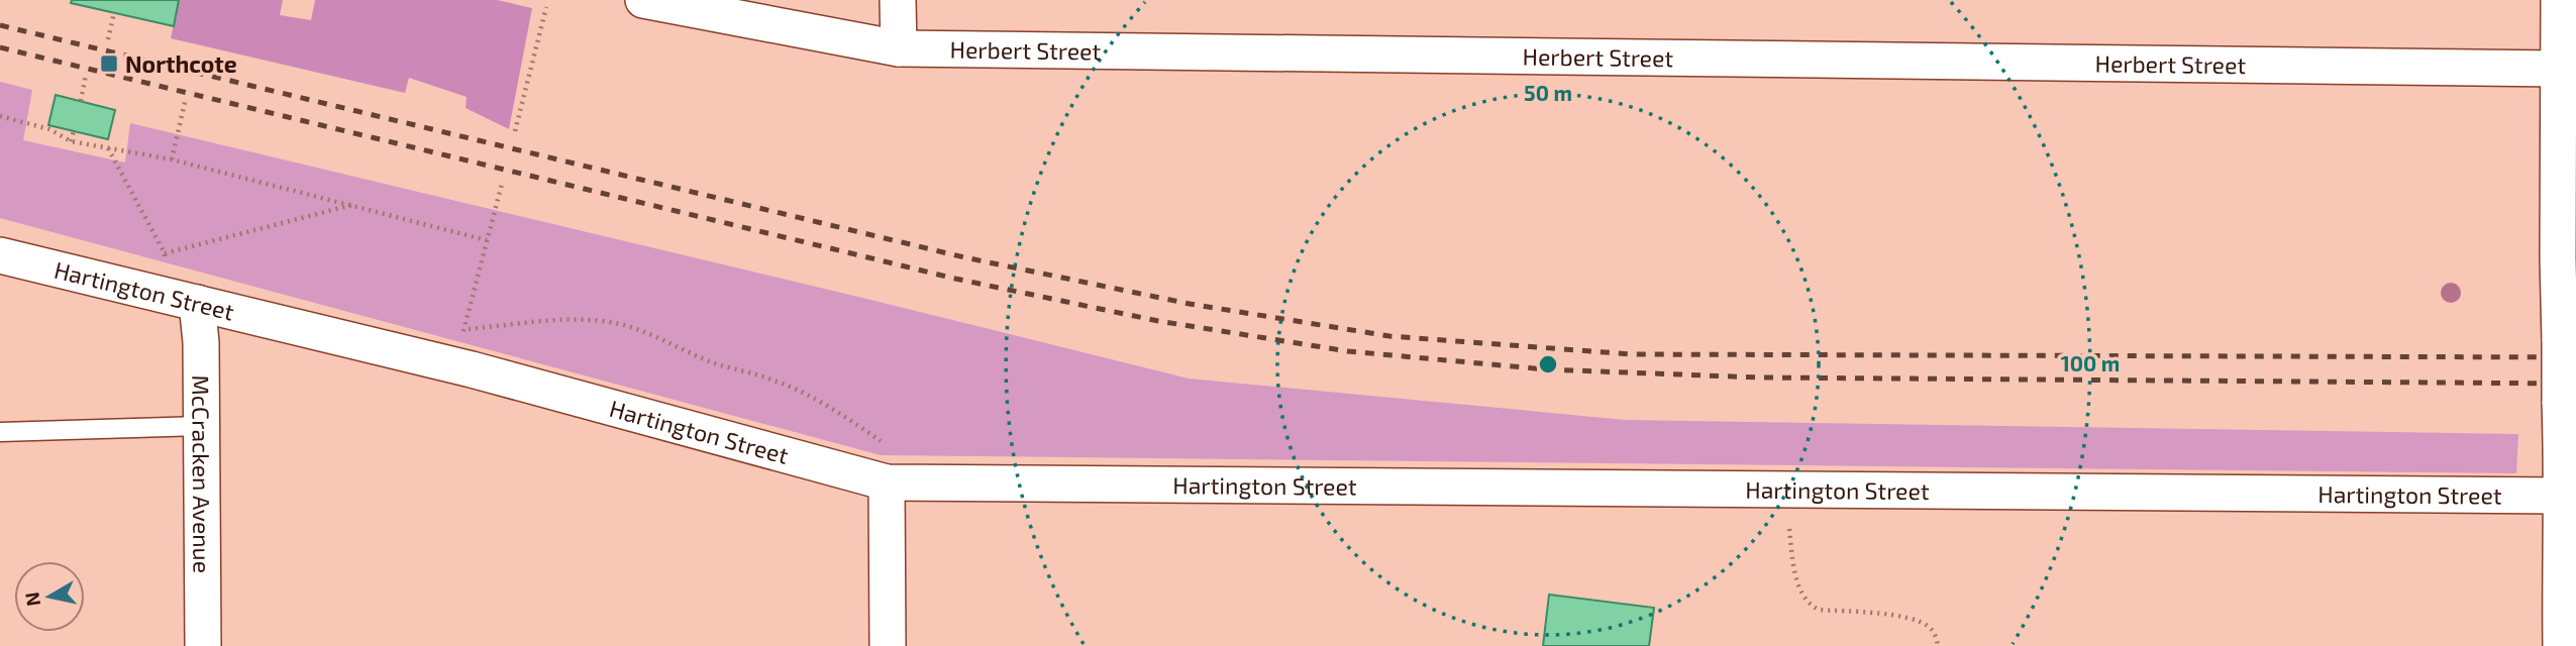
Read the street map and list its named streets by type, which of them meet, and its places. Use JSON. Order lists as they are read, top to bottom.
{
  "streets": {
    "street": ["Herbert Street", "Hartington Street", "McCracken Avenue"]
  },
  "crossings": [
    ["Hartington Street", "McCracken Avenue"]
  ],
  "places": {
    "transit": ["Northcote"]
  },
  "north": "left",
  "rings": ["50 m", "100 m"]
}
